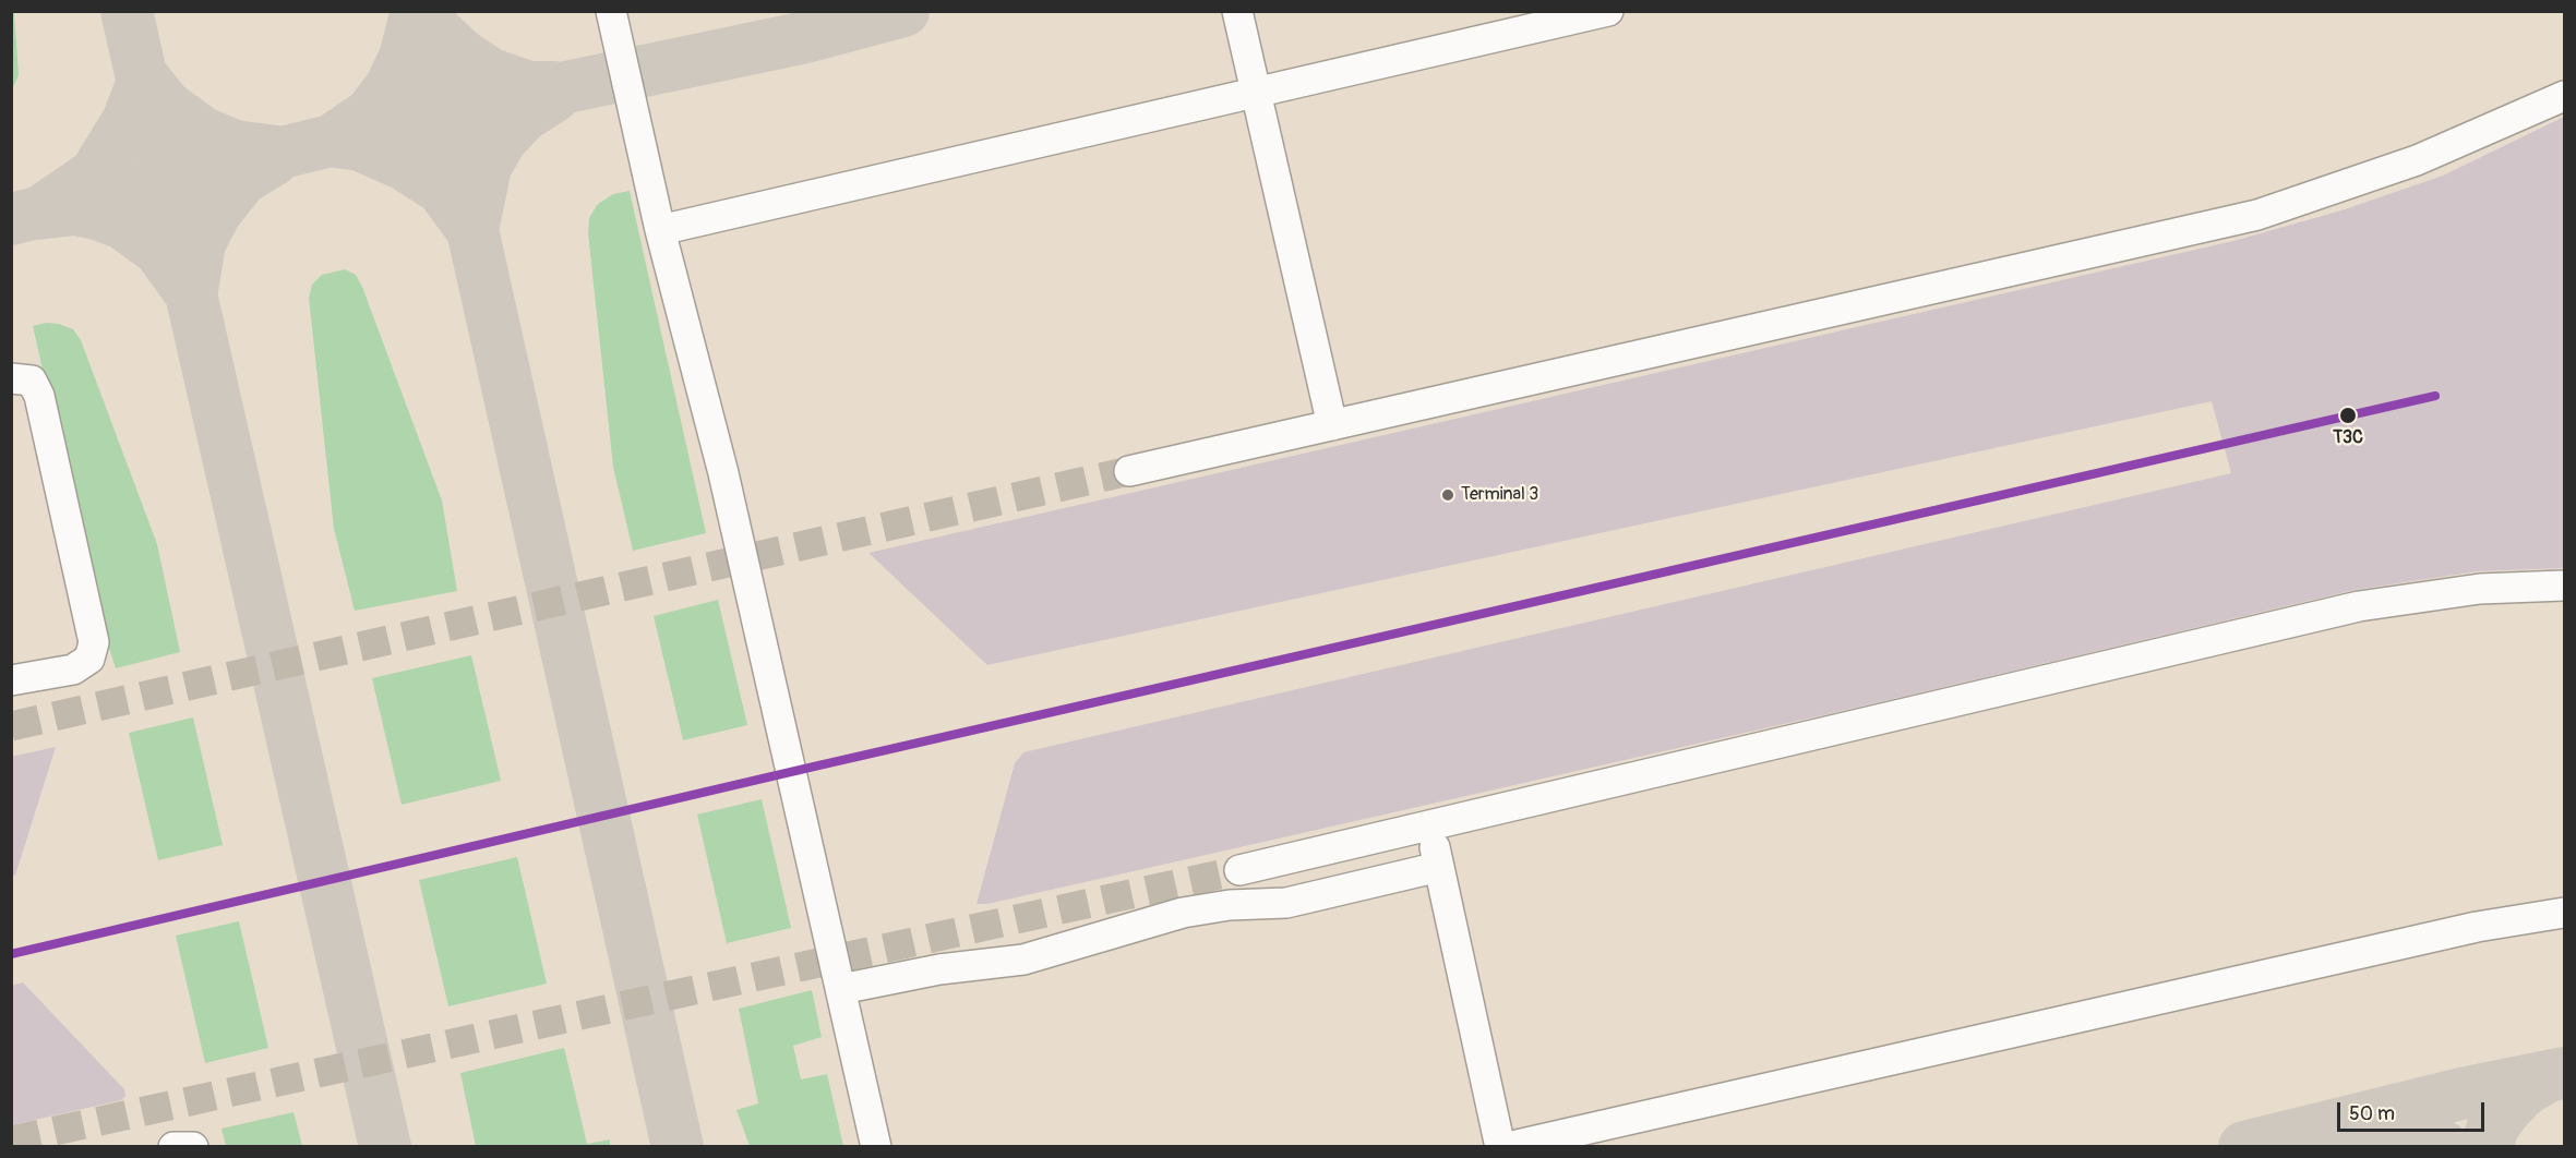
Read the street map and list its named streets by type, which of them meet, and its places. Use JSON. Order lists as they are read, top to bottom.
{
  "places": ["T3C", "Terminal 3"],
  "scale_bar": "50 m"
}
